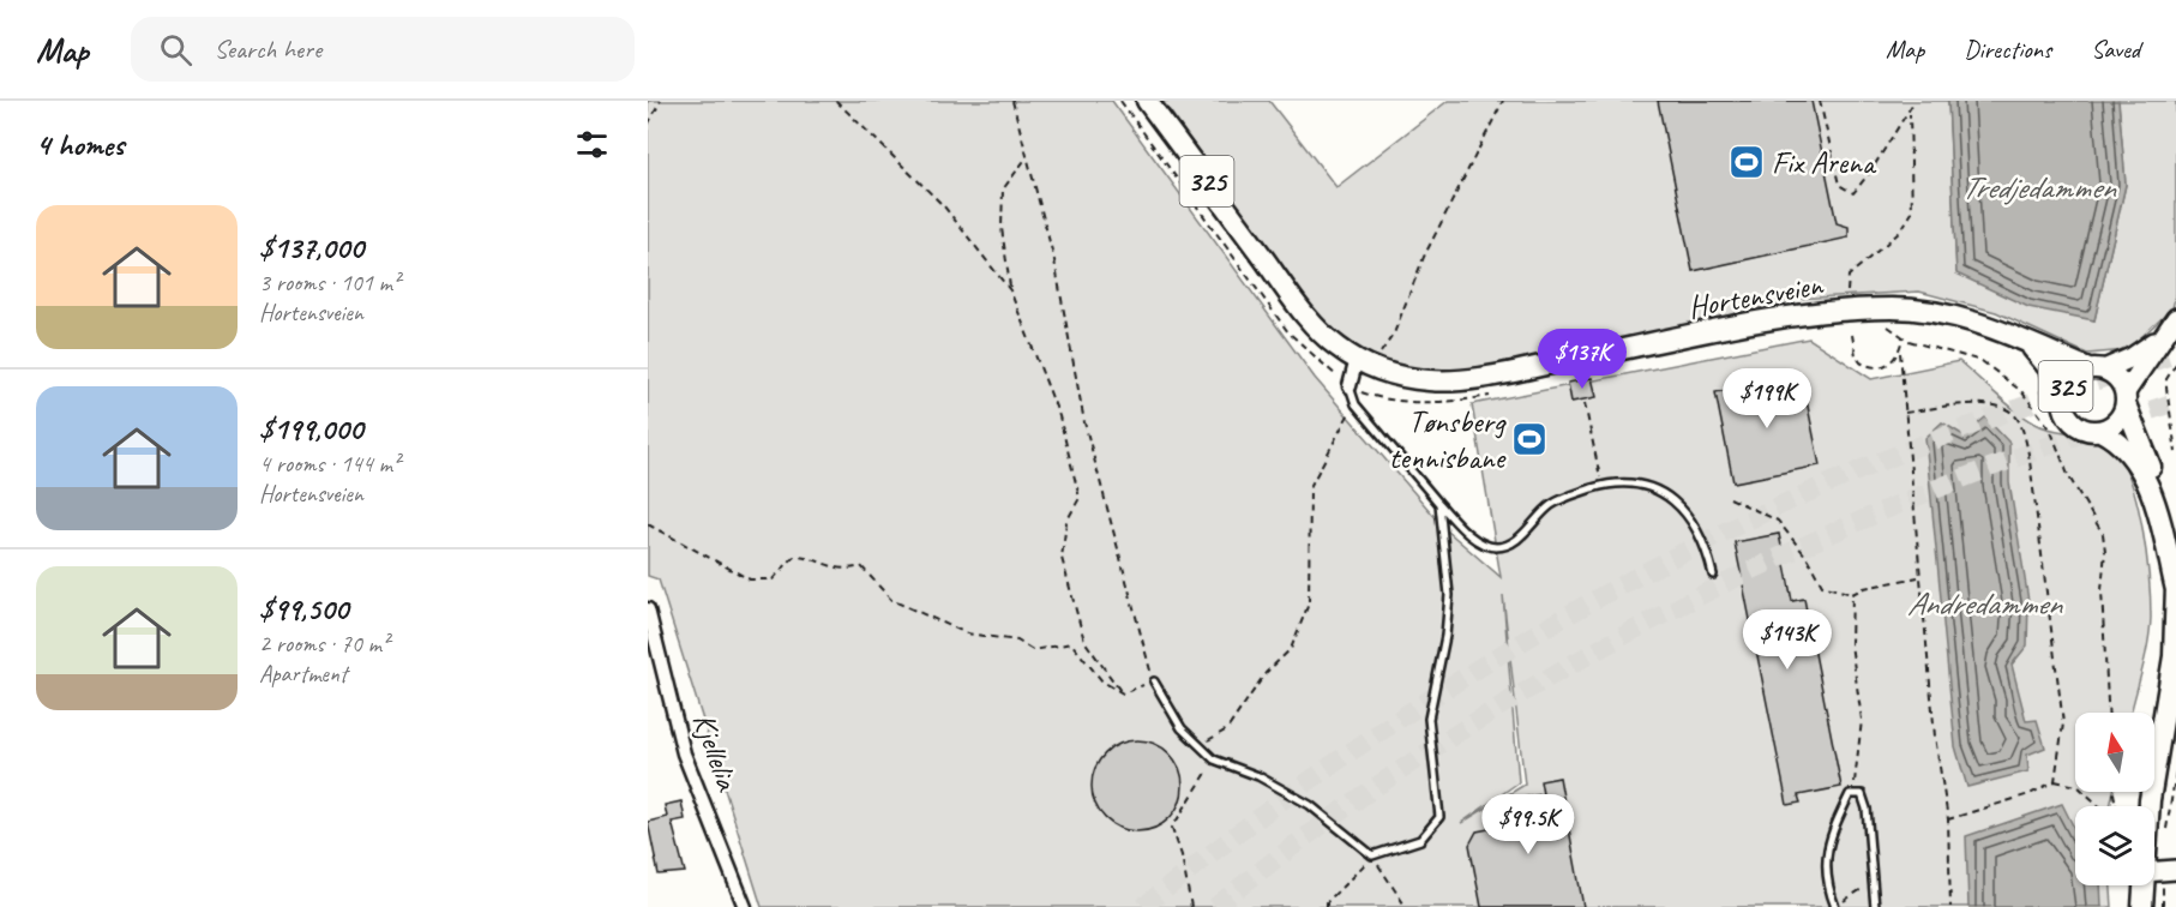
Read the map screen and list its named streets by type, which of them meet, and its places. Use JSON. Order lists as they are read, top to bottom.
{
  "streets": {
    "main road": ["325", "Hortensveien"],
    "street": ["Kjellelia"]
  },
  "crossings": [
    ["325", "Hortensveien"]
  ],
  "water": ["Tredjedammen", "Andredammen"],
  "places": {
    "sports": ["Fix Arena", "Tønsberg tennisbane"]
  },
  "north": "top",
  "page": {
    "header": "Map",
    "search": "Search here",
    "nav": ["Map", "Directions", "Saved"],
    "heading": "4 homes",
    "list": [
      {
        "name": "$137,000",
        "note": "3 rooms · 101 m² · Hortensveien"
      },
      {
        "name": "$199,000",
        "note": "4 rooms · 144 m² · Hortensveien"
      },
      {
        "name": "$99,500",
        "note": "2 rooms · 70 m² · Apartment"
      }
    ],
    "price": [
      "$137K",
      "$199K",
      "$143K",
      "$99.5K"
    ]
  }
}
